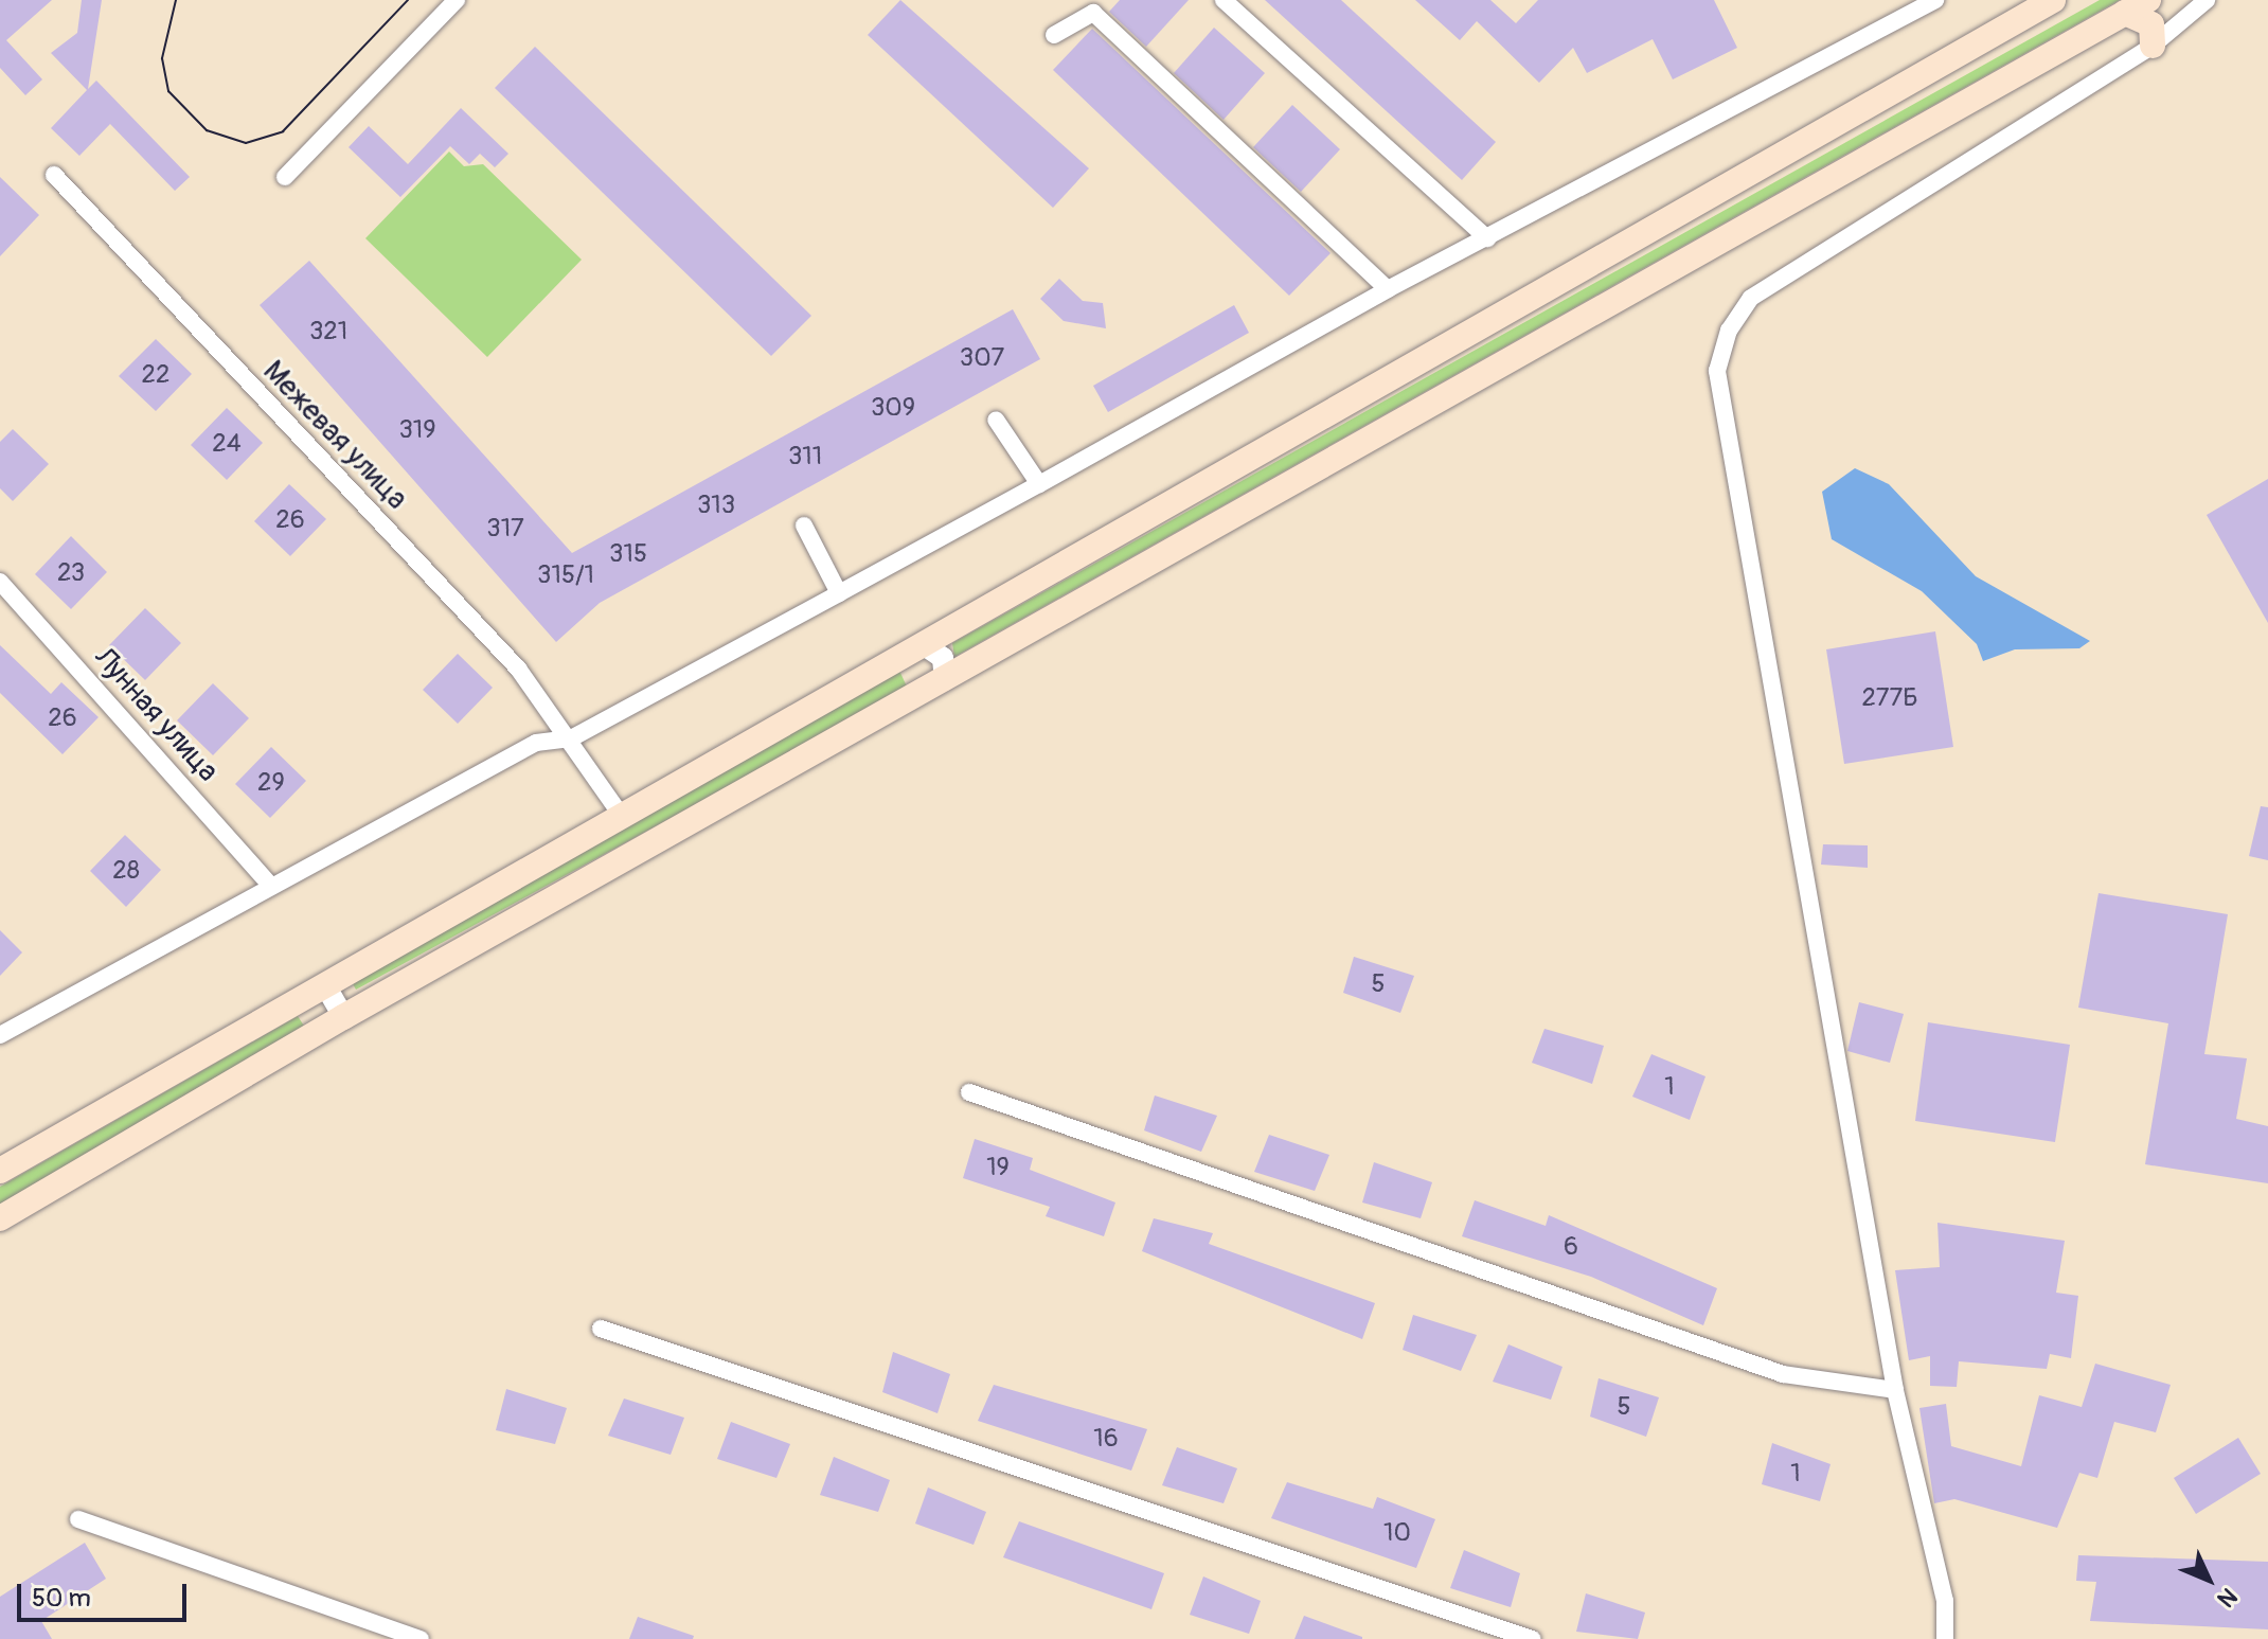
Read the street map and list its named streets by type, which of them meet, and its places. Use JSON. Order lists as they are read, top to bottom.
{
  "streets": {
    "street": ["Межевая улица", "Лунная улица"]
  },
  "house_numbers": [
    "321",
    "307",
    "22",
    "309",
    "319",
    "24",
    "311",
    "313",
    "26",
    "317",
    "315",
    "23",
    "315/1",
    "277Б",
    "26",
    "29",
    "28",
    "5",
    "1",
    "19",
    "6",
    "5",
    "16",
    "1",
    "10"
  ],
  "scale_bar": "50 m",
  "north": "bottom right"
}
